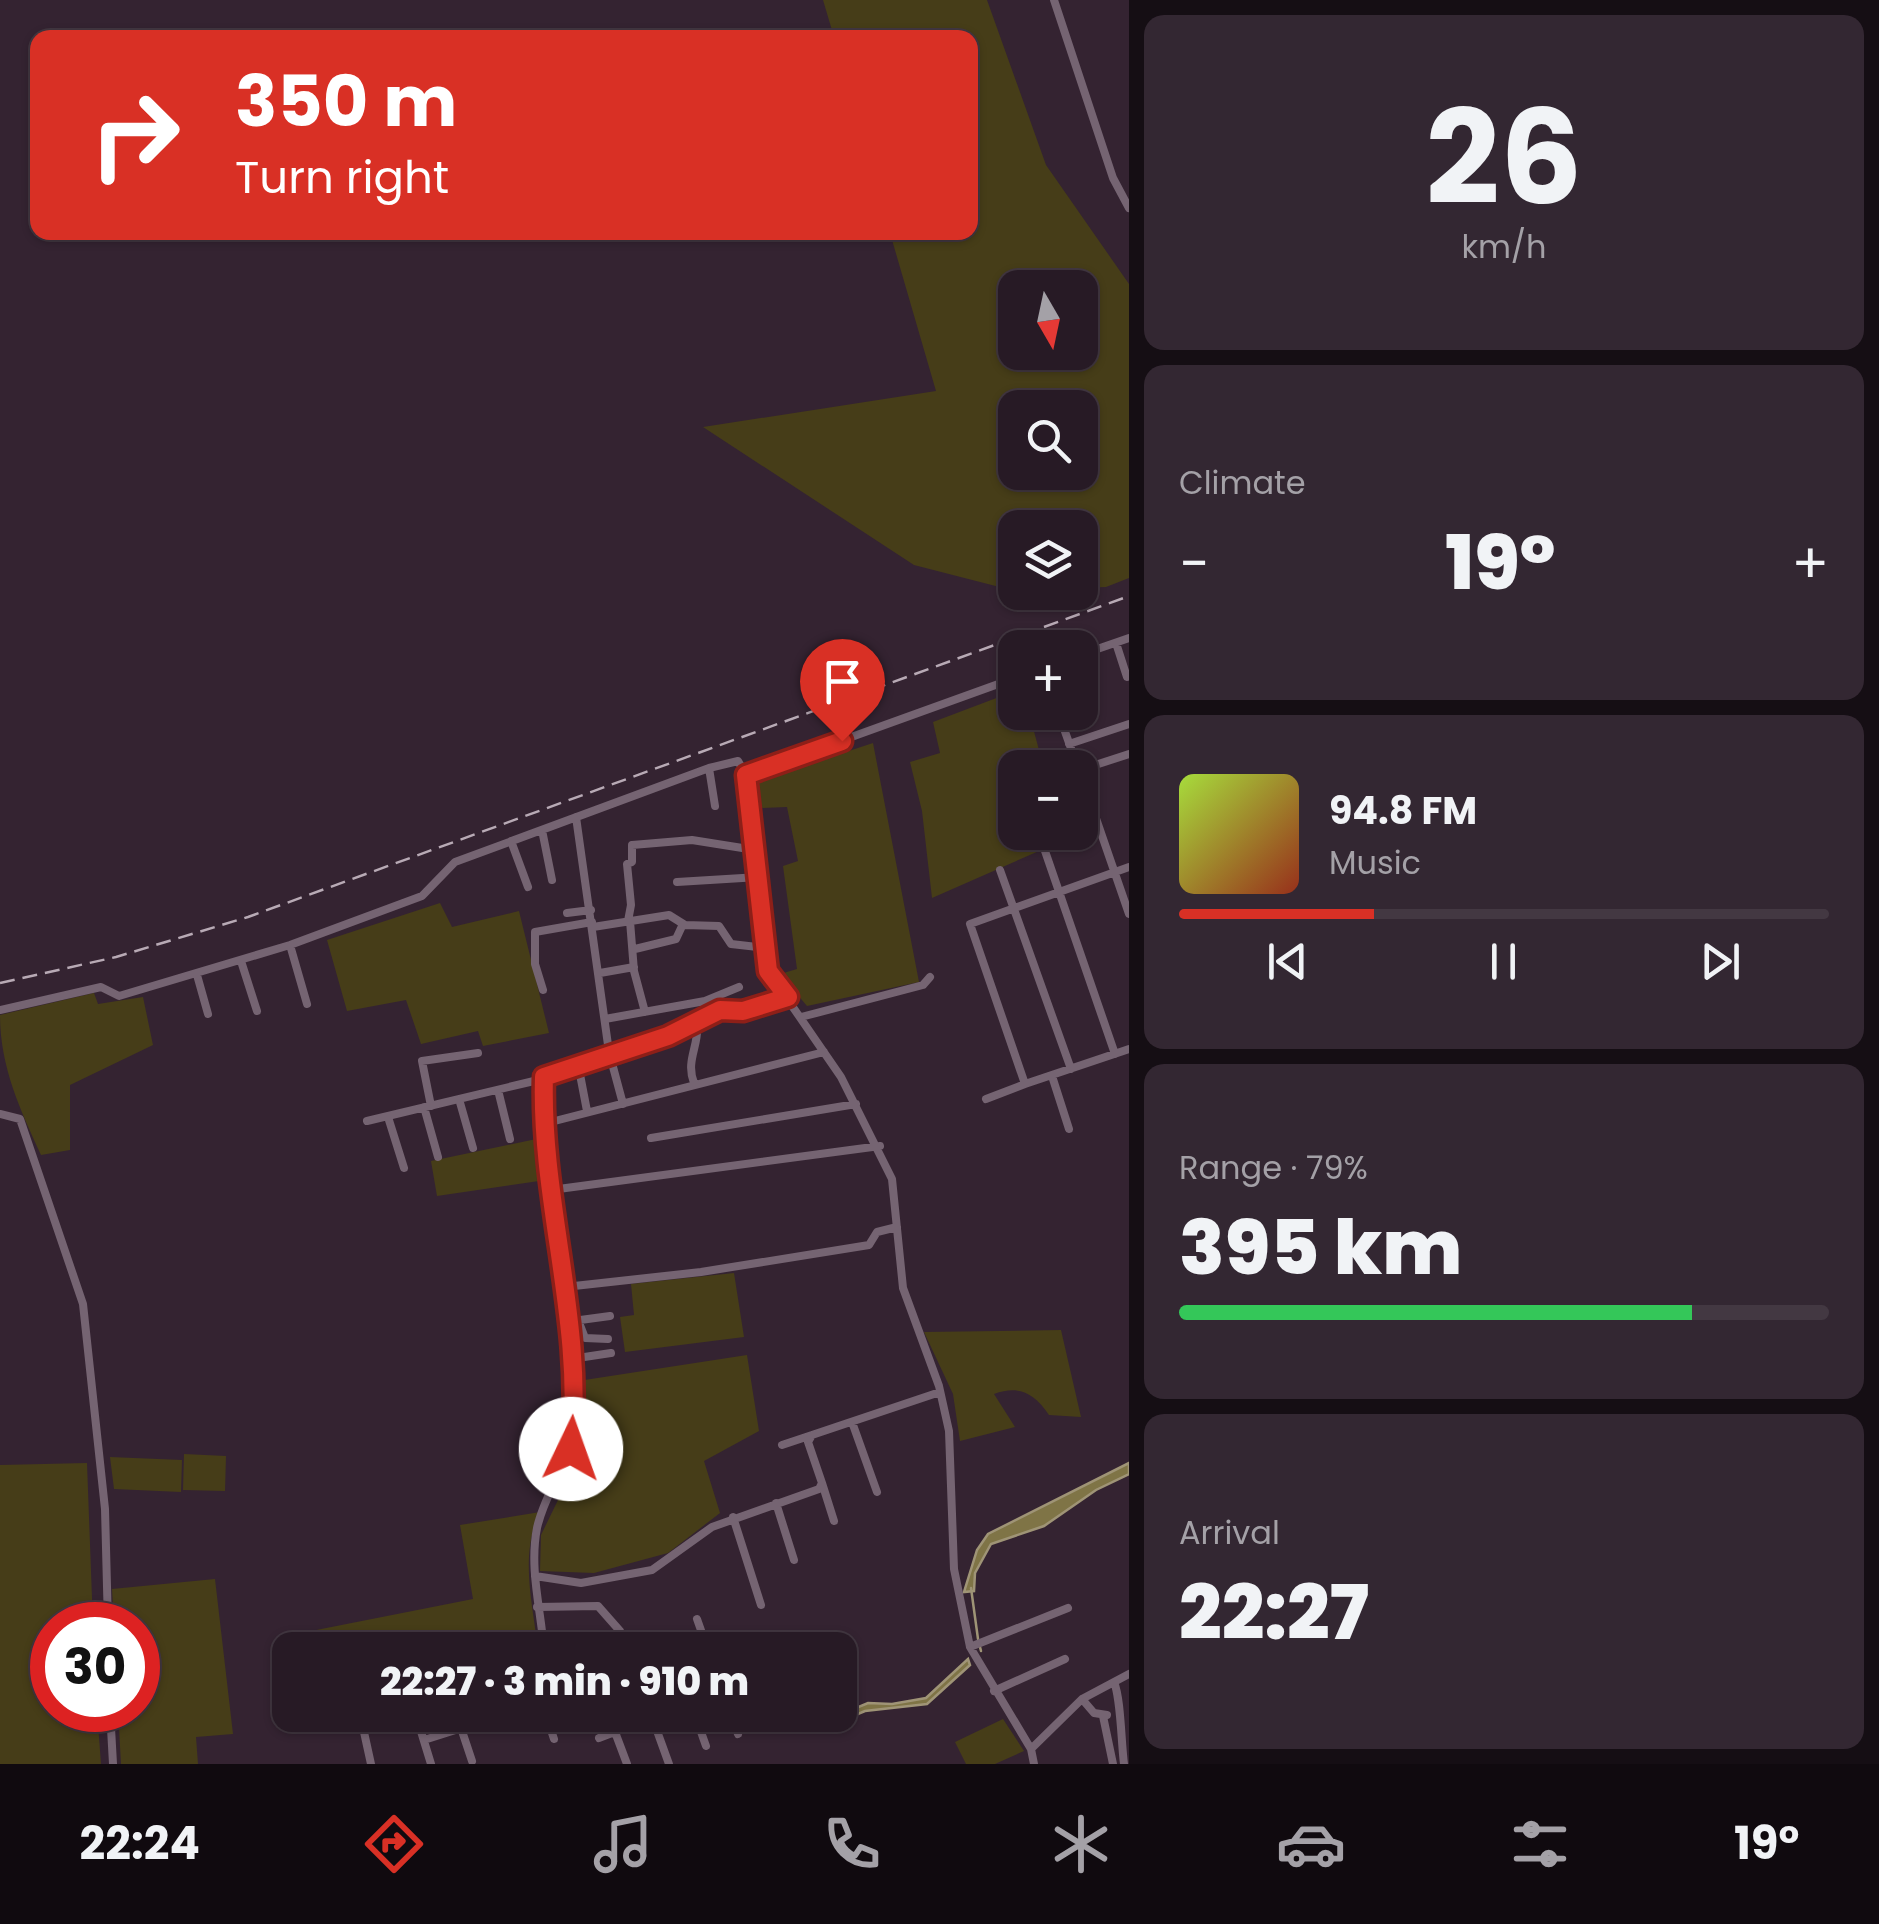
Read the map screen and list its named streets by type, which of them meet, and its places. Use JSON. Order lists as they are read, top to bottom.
{
  "north": "bottom",
  "page": {
    "tile": [
      ["26", "km/h"],
      "Climate",
      ["Range · 79%", "395 km"],
      ["Arrival", "22:27"]
    ],
    "turn": ["350 m", "Turn right"],
    "map_buttons": ["+", "−"],
    "heat": ["−", "19°", "+"],
    "song": ["94.8 FM", "Music"],
    "limit": "30",
    "trip": "22:27 · 3 min · 910 m",
    "tabs": ["22:24", "19°"]
  }
}
